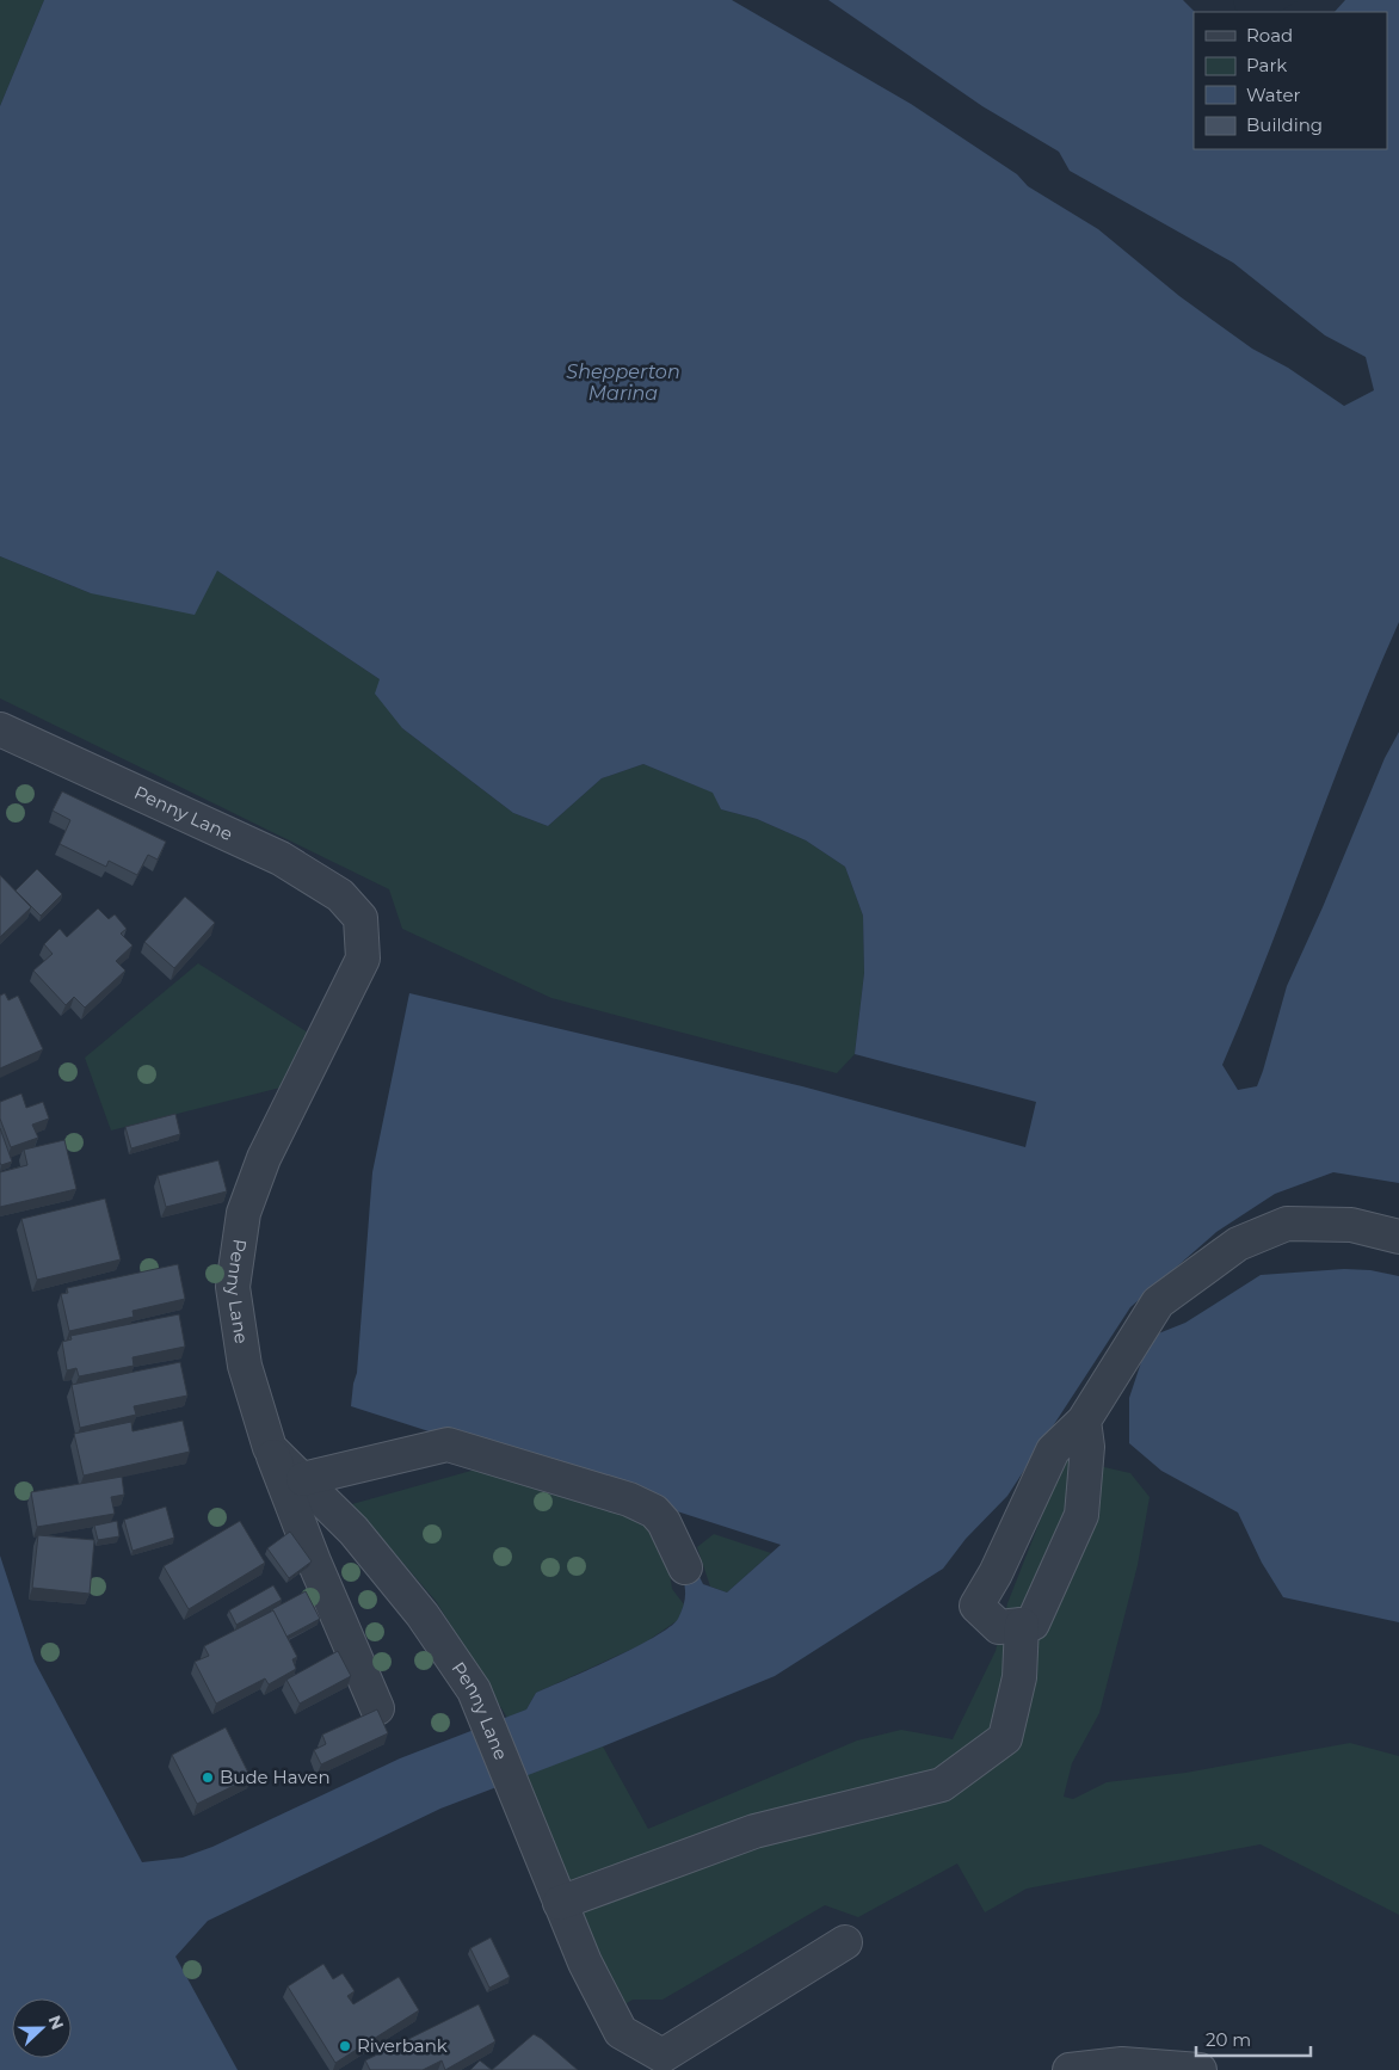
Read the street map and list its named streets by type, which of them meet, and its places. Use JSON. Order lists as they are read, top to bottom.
{
  "streets": {
    "street": ["Penny Lane"]
  },
  "water": ["Shepperton Marina"],
  "places": ["Bude Haven", "Riverbank"],
  "legend": [
    "Road",
    "Park",
    "Water",
    "Building"
  ],
  "scale_bar": "20 m",
  "north": "right"
}
